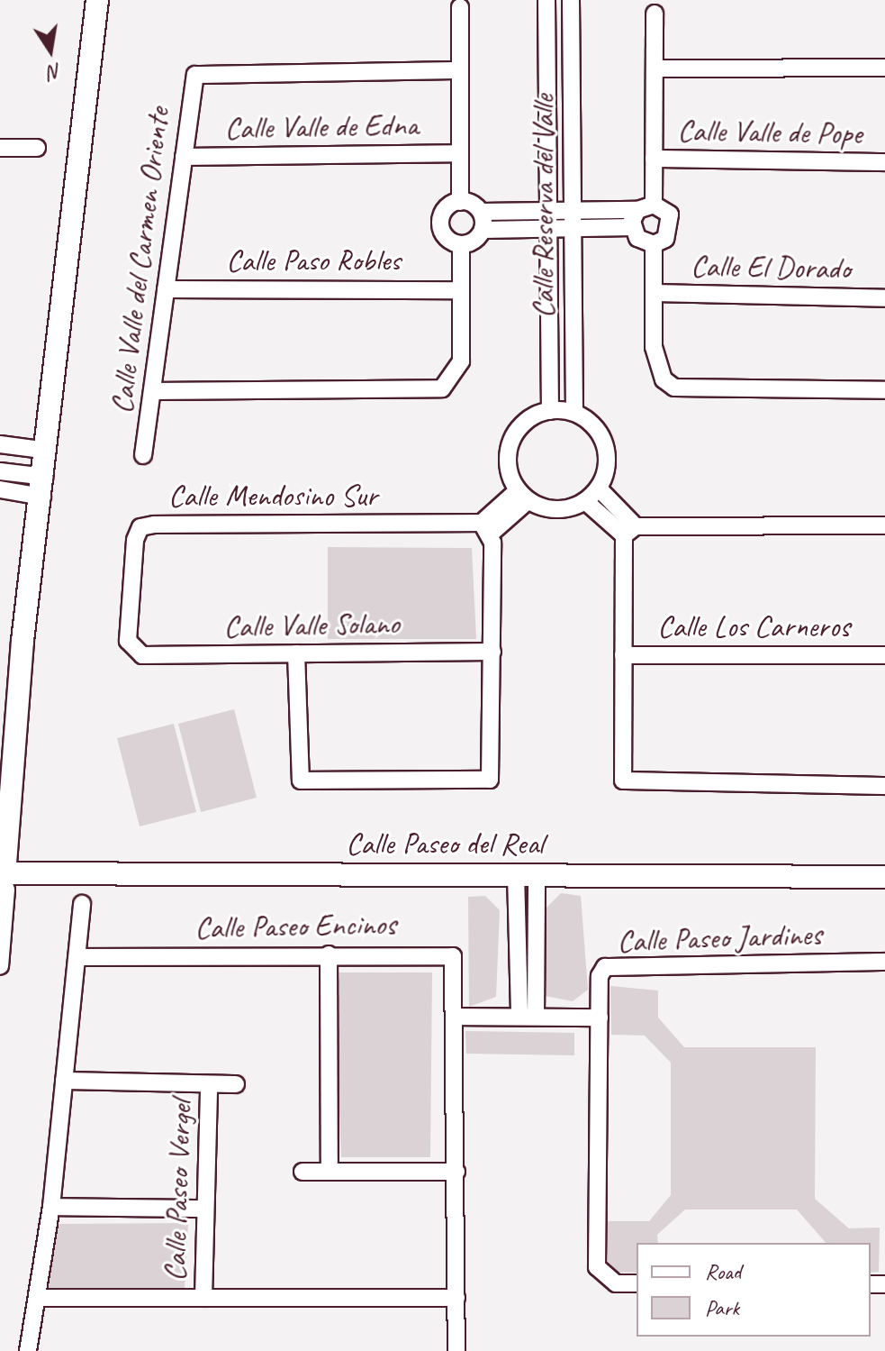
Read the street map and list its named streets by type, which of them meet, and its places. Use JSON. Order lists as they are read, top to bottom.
{
  "streets": {
    "street": [
      "Calle Valle de Edna",
      "Calle Valle de Pope",
      "Calle Reserva del Valle",
      "Calle Valle del Carmen Oriente",
      "Calle Paso Robles",
      "Calle El Dorado",
      "Calle Mendosino Sur",
      "Calle Valle Solano",
      "Calle Los Carneros",
      "Calle Paseo del Real",
      "Calle Paseo Encinos",
      "Calle Paseo Jardines",
      "Calle Paseo Vergel"
    ]
  },
  "crossings": [
    ["Calle Valle de Edna", "Calle Valle del Carmen Oriente"],
    ["Calle Valle del Carmen Oriente", "Calle Paso Robles"],
    ["Calle Mendosino Sur", "Calle Valle Solano"]
  ],
  "legend": ["Road", "Park"],
  "north": "bottom"
}
